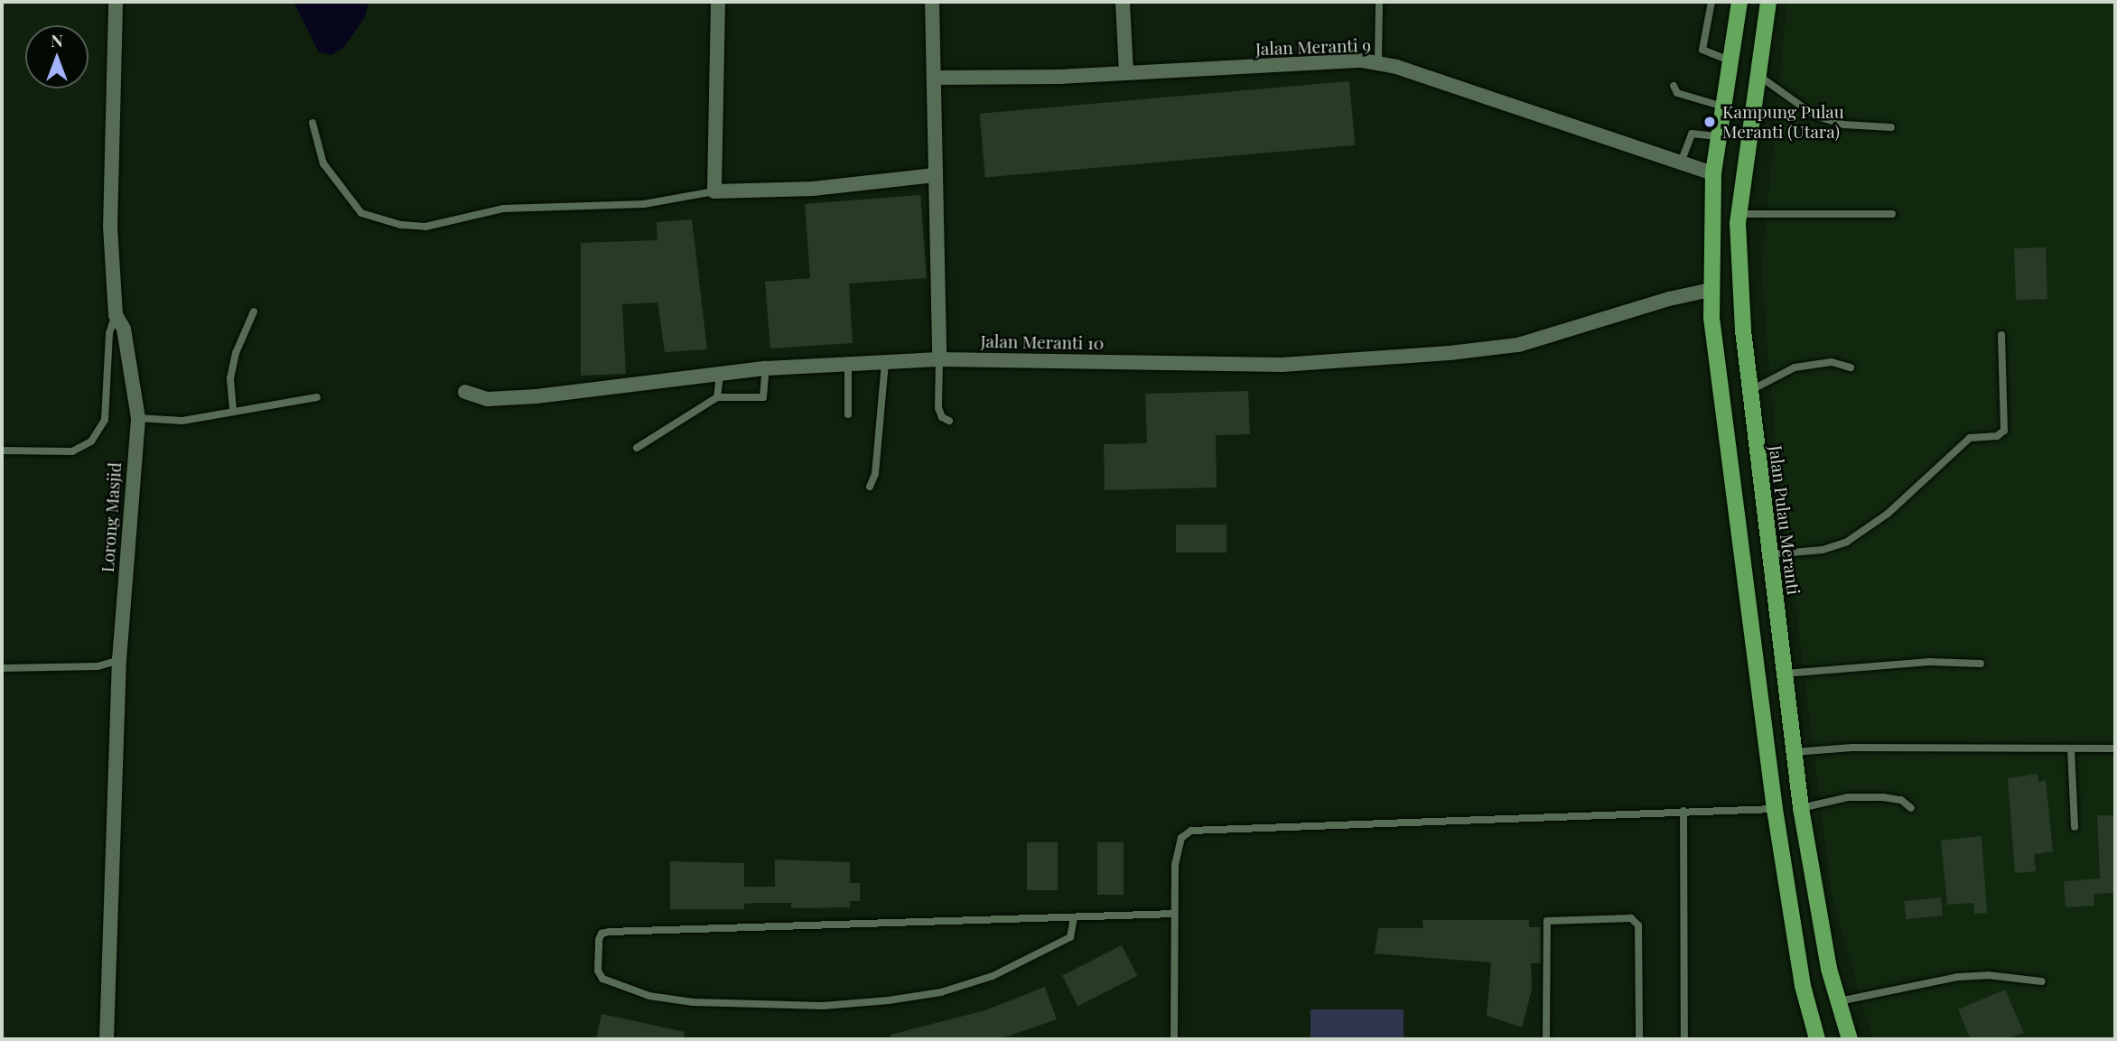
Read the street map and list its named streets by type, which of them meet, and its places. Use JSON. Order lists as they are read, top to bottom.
{
  "streets": {
    "main road": ["Jalan Pulau Meranti"],
    "street": ["Jalan Meranti 9", "Jalan Meranti 10", "Lorong Masjid"]
  },
  "places": ["Kampung Pulau Meranti (Utara)"],
  "north": "top"
}
